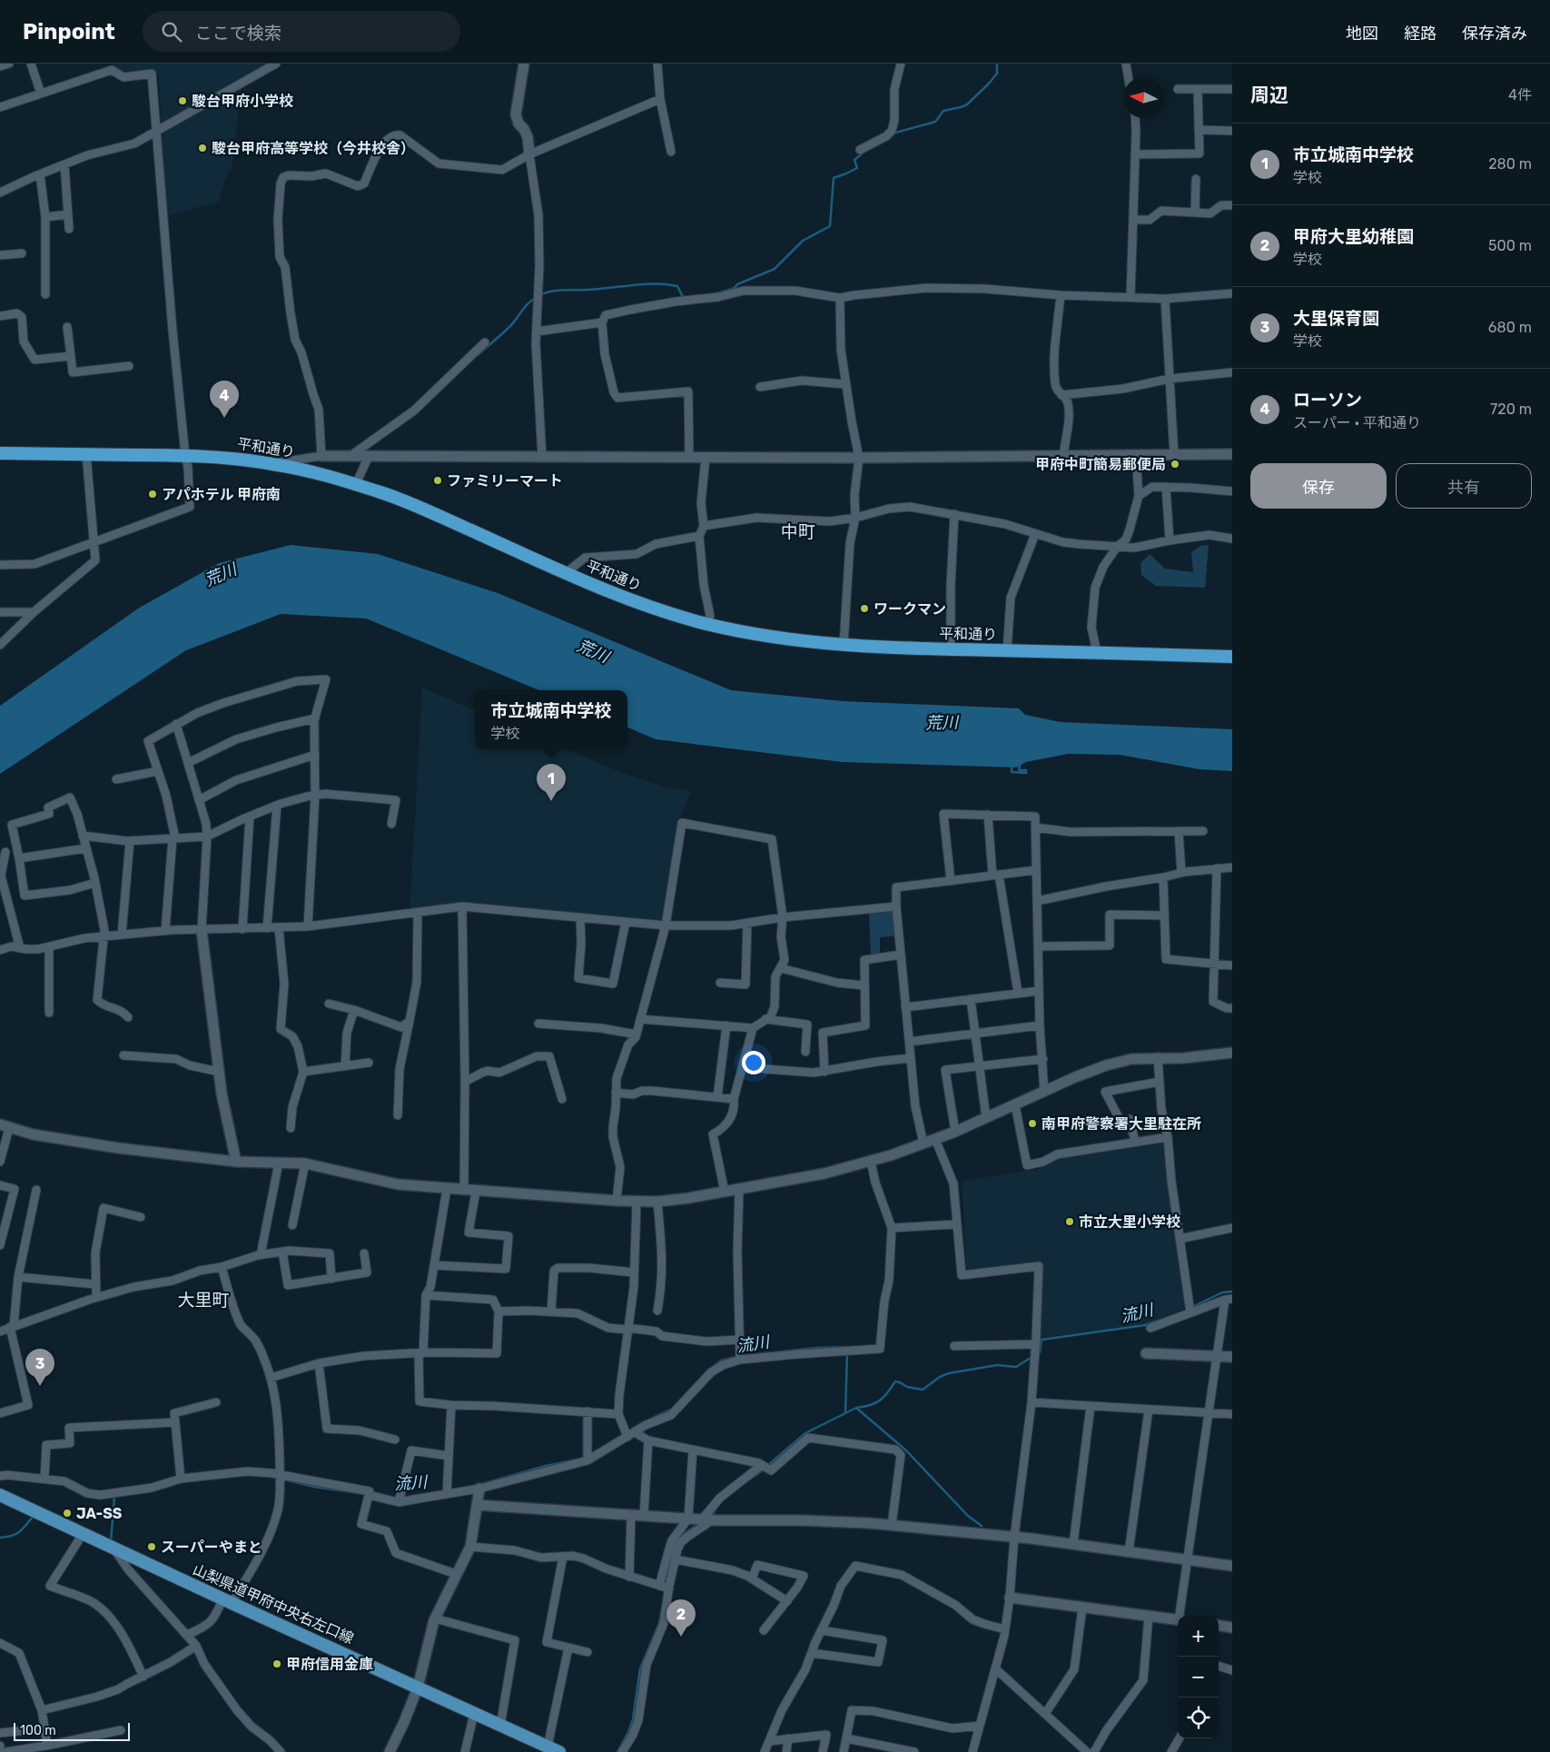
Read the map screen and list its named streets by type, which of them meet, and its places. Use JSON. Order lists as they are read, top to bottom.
{
  "streets": {
    "highway": ["平和通り"],
    "main road": ["山梨県道甲府中央右左口線"]
  },
  "districts": ["中町", "大里町"],
  "water": ["荒川", "流川"],
  "places": [
    "駿台甲府小学校",
    "駿台甲府高等学校（今井校舎）",
    "甲府中町簡易郵便局",
    "ファミリーマート",
    "アパホテル 甲府南",
    "ワークマン",
    "南甲府警察署大里駐在所",
    "市立大里小学校",
    "JA-SS",
    "スーパーやまと",
    "甲府信用金庫"
  ],
  "scale_bar": "100 m",
  "north": "left",
  "page": {
    "header": "Pinpoint",
    "search": "ここで検索",
    "nav": ["地図", "経路", "保存済み"],
    "heading": ["周辺", "4件"],
    "list": [
      {
        "mark": "1",
        "name": "市立城南中学校",
        "note": "学校",
        "value": "280 m"
      },
      {
        "mark": "2",
        "name": "甲府大里幼稚園",
        "note": "学校",
        "value": "500 m"
      },
      {
        "mark": "3",
        "name": "大里保育園",
        "note": "学校",
        "value": "680 m"
      },
      {
        "mark": "4",
        "name": "ローソン",
        "note": "スーパー · 平和通り",
        "value": "720 m"
      }
    ],
    "pins": [
      "4",
      "1",
      "3",
      "2"
    ],
    "buttons": ["保存", "共有"],
    "popup": ["市立城南中学校", "学校"],
    "map_buttons": ["+", "−"],
    "scale": "100 m"
  }
}
